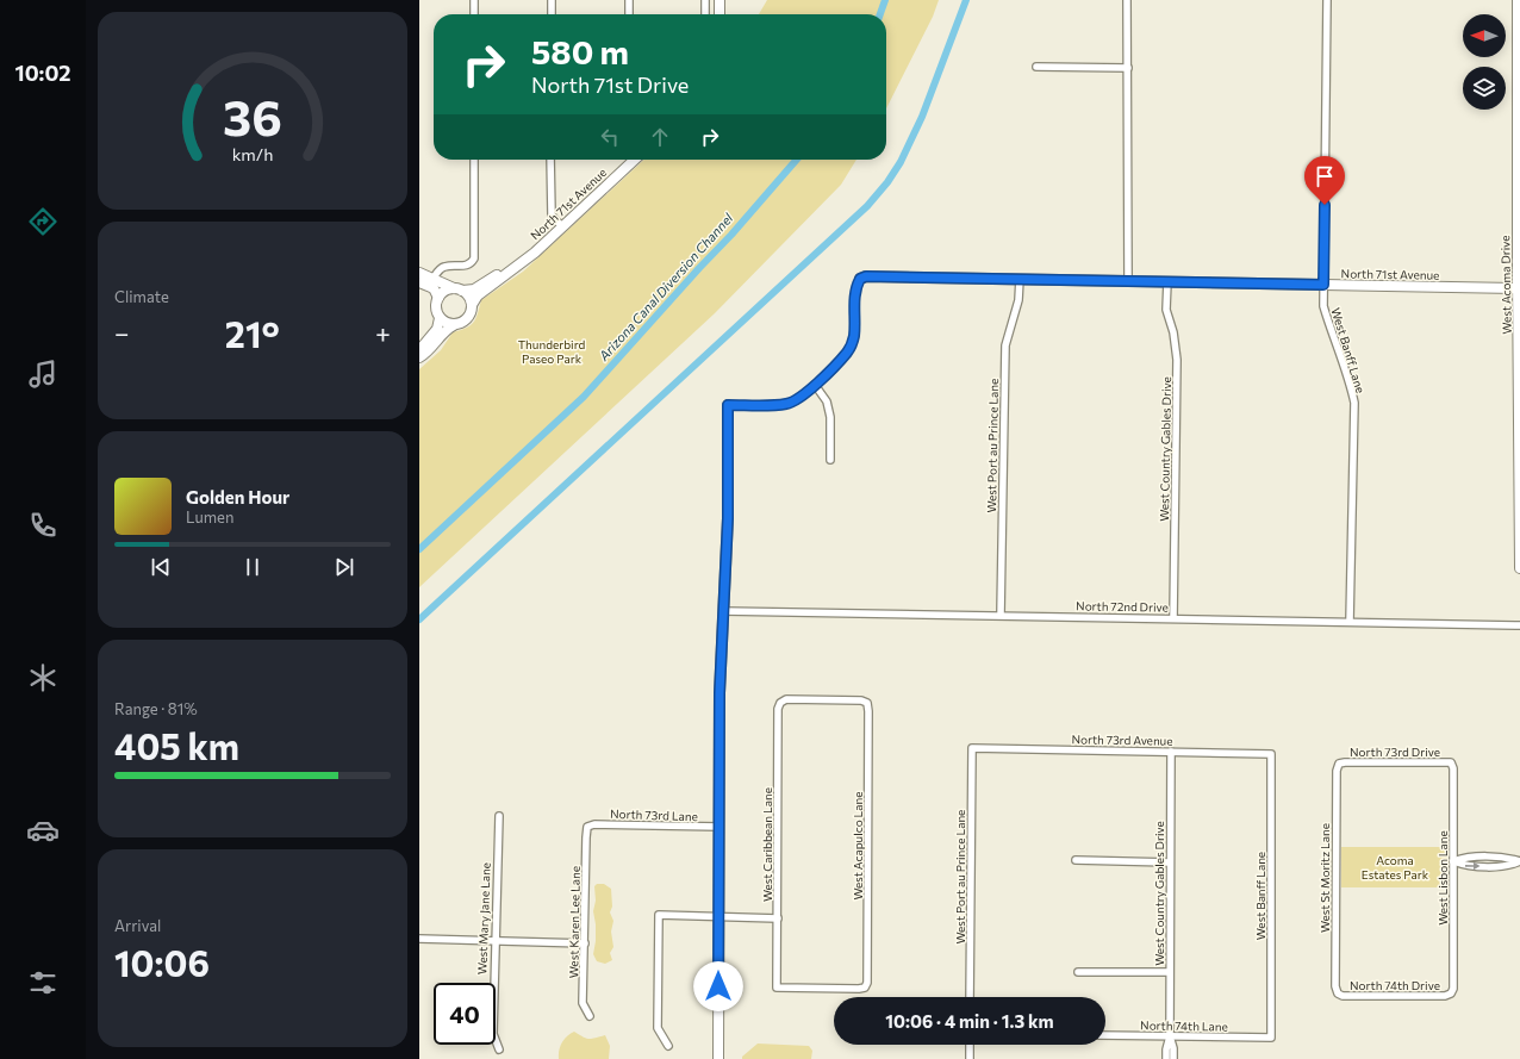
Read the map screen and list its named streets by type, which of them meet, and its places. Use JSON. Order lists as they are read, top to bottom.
{
  "streets": {
    "street": [
      "North 71st Avenue",
      "West Acoma Drive",
      "West Banff Lane",
      "West Port au Prince Lane",
      "West Country Gables Drive",
      "North 72nd Drive",
      "North 73rd Avenue",
      "North 73rd Drive",
      "North 73rd Lane",
      "West Caribbean Lane",
      "West Acapulco Lane",
      "West St Moritz Lane",
      "West Lisbon Lane",
      "West Mary Jane Lane",
      "West Karen Lee Lane",
      "North 74th Drive",
      "North 74th Lane"
    ]
  },
  "crossings": [
    ["North 71st Avenue", "West Acoma Drive"],
    ["North 71st Avenue", "West Banff Lane"],
    ["North 71st Avenue", "West Port au Prince Lane"],
    ["North 71st Avenue", "West Country Gables Drive"],
    ["West Banff Lane", "North 72nd Drive"],
    ["West Banff Lane", "North 73rd Avenue"],
    ["West Banff Lane", "North 74th Lane"],
    ["West Port au Prince Lane", "North 72nd Drive"],
    ["West Port au Prince Lane", "North 73rd Avenue"],
    ["West Country Gables Drive", "North 72nd Drive"],
    ["West Country Gables Drive", "North 73rd Avenue"],
    ["West Country Gables Drive", "North 74th Lane"],
    ["North 73rd Drive", "West St Moritz Lane"],
    ["North 73rd Drive", "West Lisbon Lane"],
    ["North 73rd Lane", "West Karen Lee Lane"],
    ["West Caribbean Lane", "West Acapulco Lane"],
    ["West St Moritz Lane", "North 74th Drive"],
    ["West Lisbon Lane", "North 74th Drive"]
  ],
  "water": ["Arizona Canal Diversion Channel"],
  "parks": ["Thunderbird Paseo Park", "Acoma Estates Park"],
  "north": "left",
  "page": {
    "tabs": "10:02",
    "turn": ["580 m", "North 71st Drive"],
    "tile": [
      "Climate",
      ["Range · 81%", "405 km"],
      ["Arrival", "10:06"]
    ],
    "heat": ["−", "21°", "+"],
    "song": ["Golden Hour", "Lumen"],
    "limit": "40",
    "trip": "10:06 · 4 min · 1.3 km",
    "gauge": ["36", "km/h"]
  }
}
